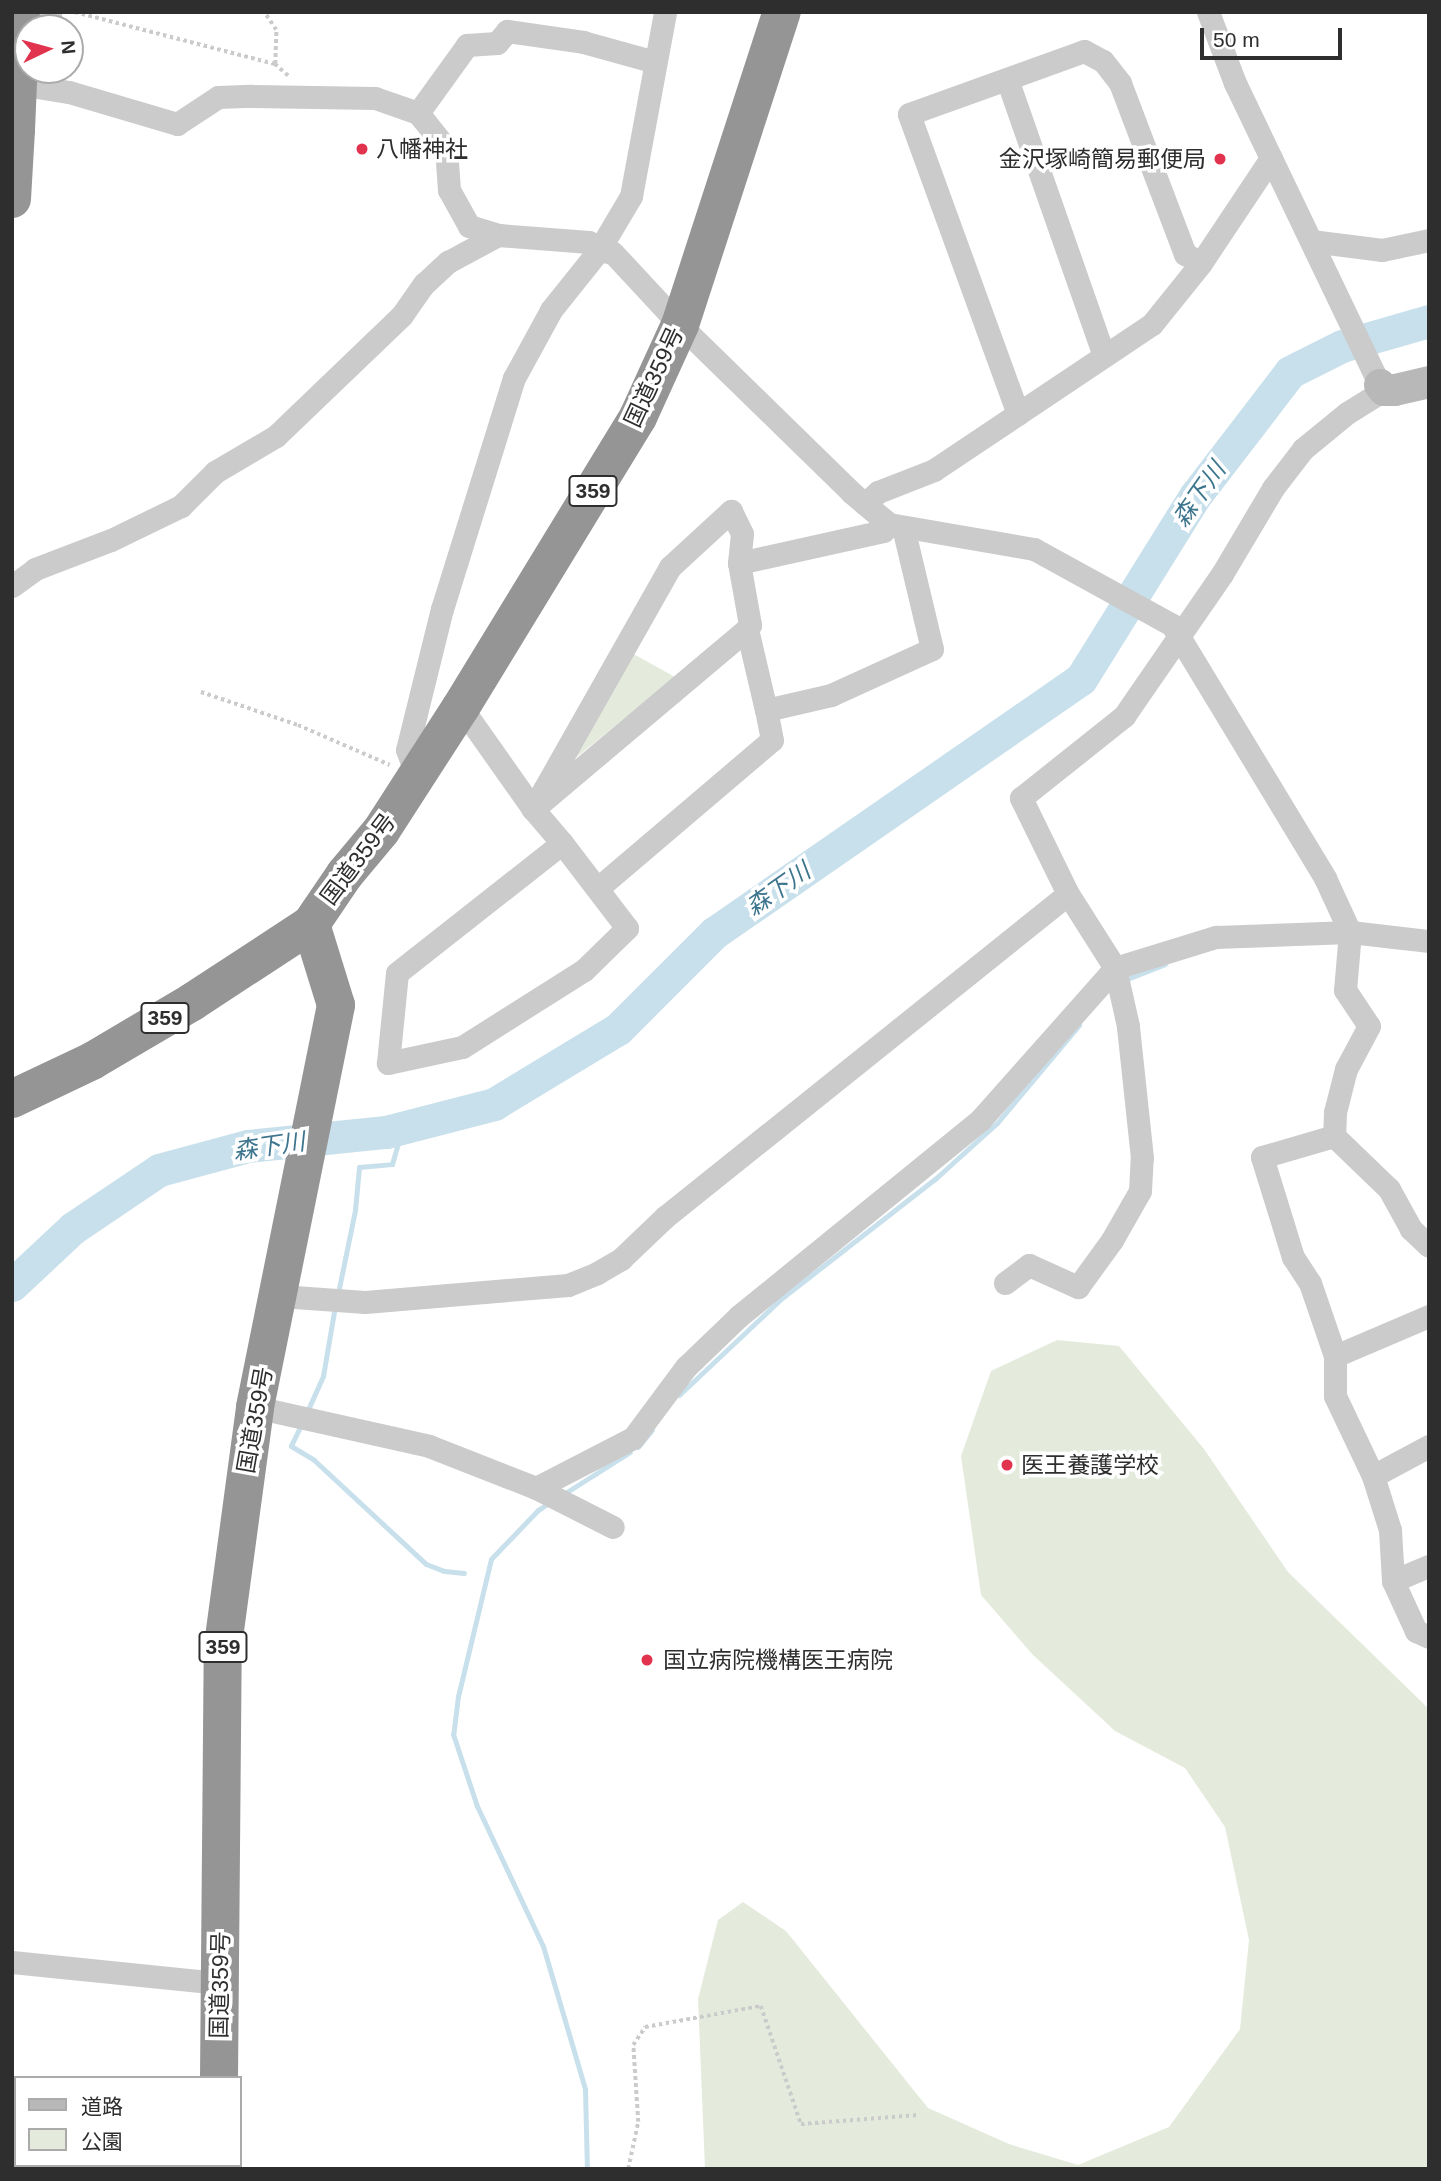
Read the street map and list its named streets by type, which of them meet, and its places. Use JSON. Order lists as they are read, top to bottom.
{
  "streets": {
    "highway": ["国道359号", "359"]
  },
  "crossings": [
    ["国道359号", "359"]
  ],
  "water": ["森下川"],
  "places": [
    "八幡神社",
    "金沢塚崎簡易郵便局",
    "医王養護学校",
    "国立病院機構医王病院"
  ],
  "legend": ["道路", "公園"],
  "scale_bar": "50 m",
  "north": "right"
}
